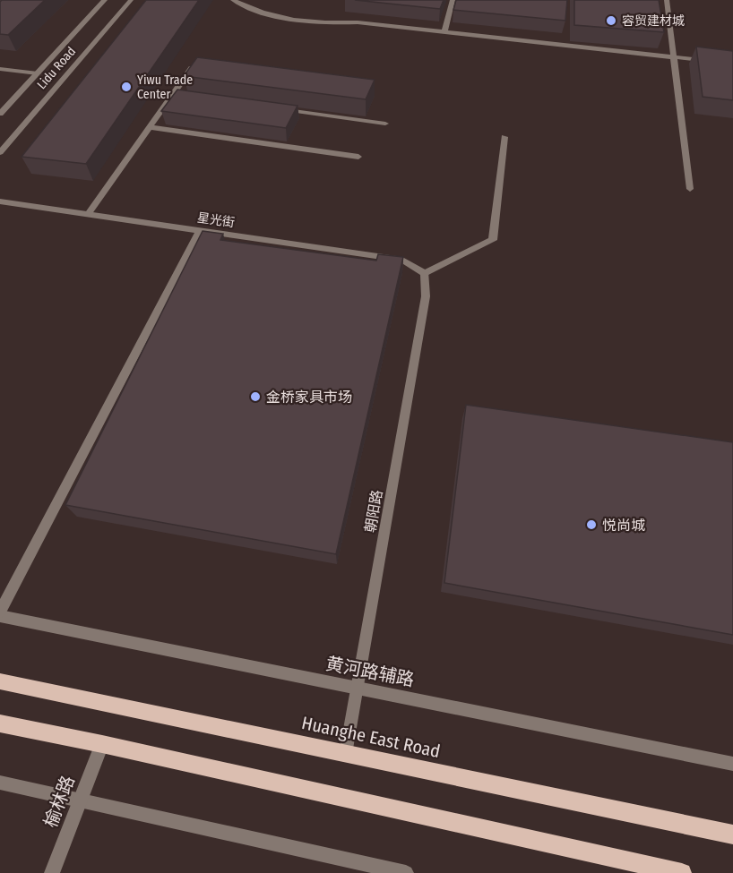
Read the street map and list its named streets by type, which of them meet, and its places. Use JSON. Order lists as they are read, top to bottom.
{
  "streets": {
    "main road": ["Huanghe East Road"],
    "street": [
      "Lidu Road",
      "星光街",
      "朝阳路",
      "黄河路辅路",
      "榆林路"
    ]
  },
  "crossings": [
    ["星光街", "朝阳路"],
    ["朝阳路", "黄河路辅路"],
    ["朝阳路", "Huanghe East Road"]
  ],
  "places": [
    "容贸建材城",
    "Yiwu Trade Center",
    "金桥家具市场",
    "悦尚城"
  ]
}
